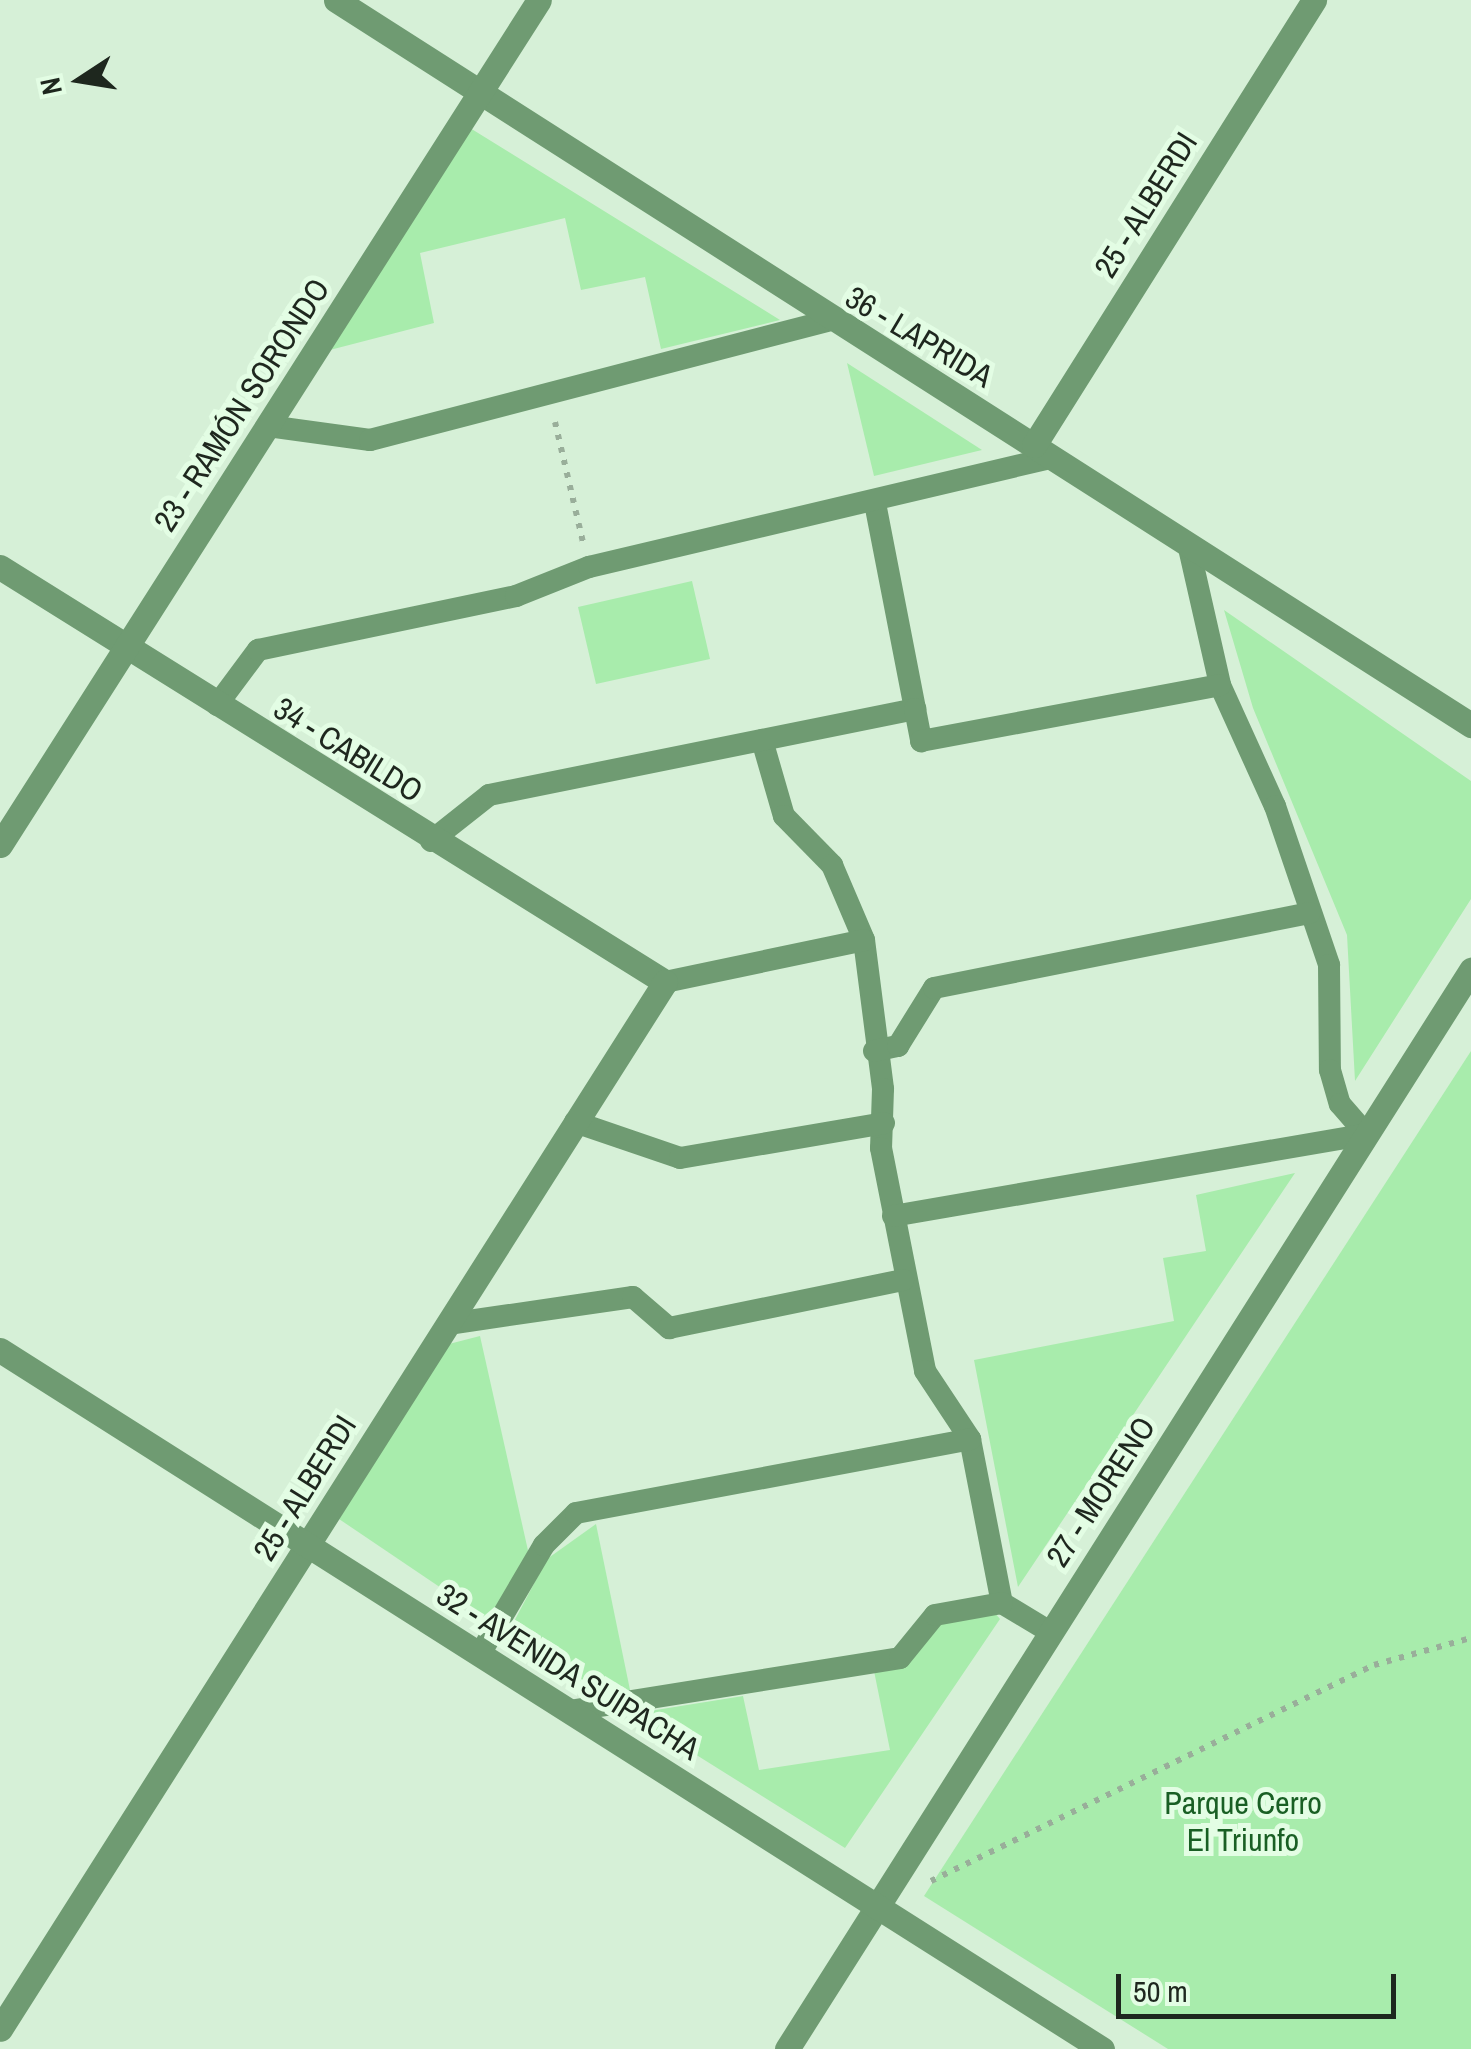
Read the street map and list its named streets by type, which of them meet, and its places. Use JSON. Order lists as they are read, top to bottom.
{
  "streets": {
    "street": [
      "25 - ALBERDI",
      "36 - LAPRIDA",
      "23 - RAMÓN SORONDO",
      "34 - CABILDO",
      "27 - MORENO",
      "32 - AVENIDA SUIPACHA"
    ]
  },
  "crossings": [
    ["25 - ALBERDI", "36 - LAPRIDA"],
    ["25 - ALBERDI", "34 - CABILDO"],
    ["25 - ALBERDI", "32 - AVENIDA SUIPACHA"],
    ["36 - LAPRIDA", "23 - RAMÓN SORONDO"],
    ["23 - RAMÓN SORONDO", "34 - CABILDO"],
    ["27 - MORENO", "32 - AVENIDA SUIPACHA"]
  ],
  "parks": ["Parque Cerro El Triunfo"],
  "scale_bar": "50 m",
  "north": "left"
}
